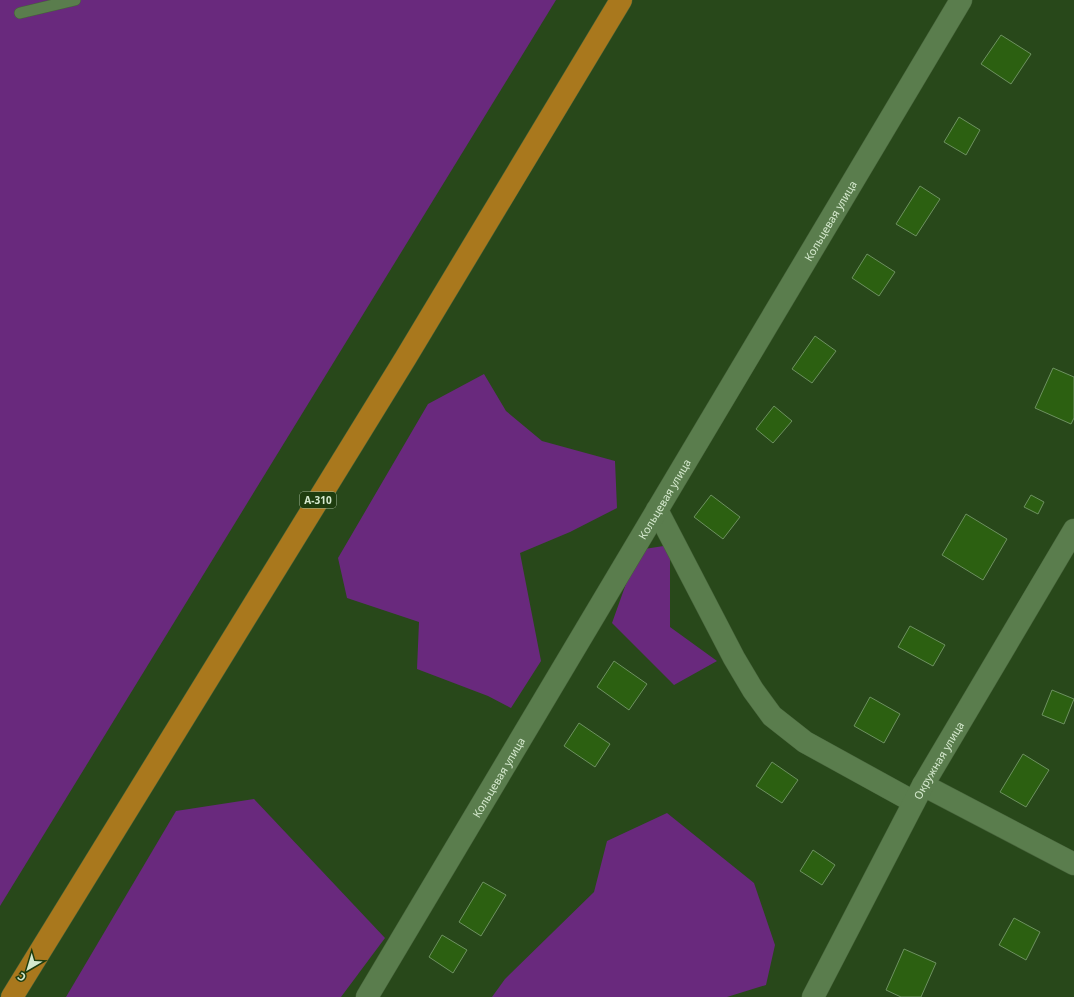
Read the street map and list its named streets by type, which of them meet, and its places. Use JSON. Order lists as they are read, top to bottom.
{
  "streets": {
    "highway": ["А-310"],
    "street": ["Кольцевая улица", "Окружная улица"]
  },
  "north": "bottom left"
}
